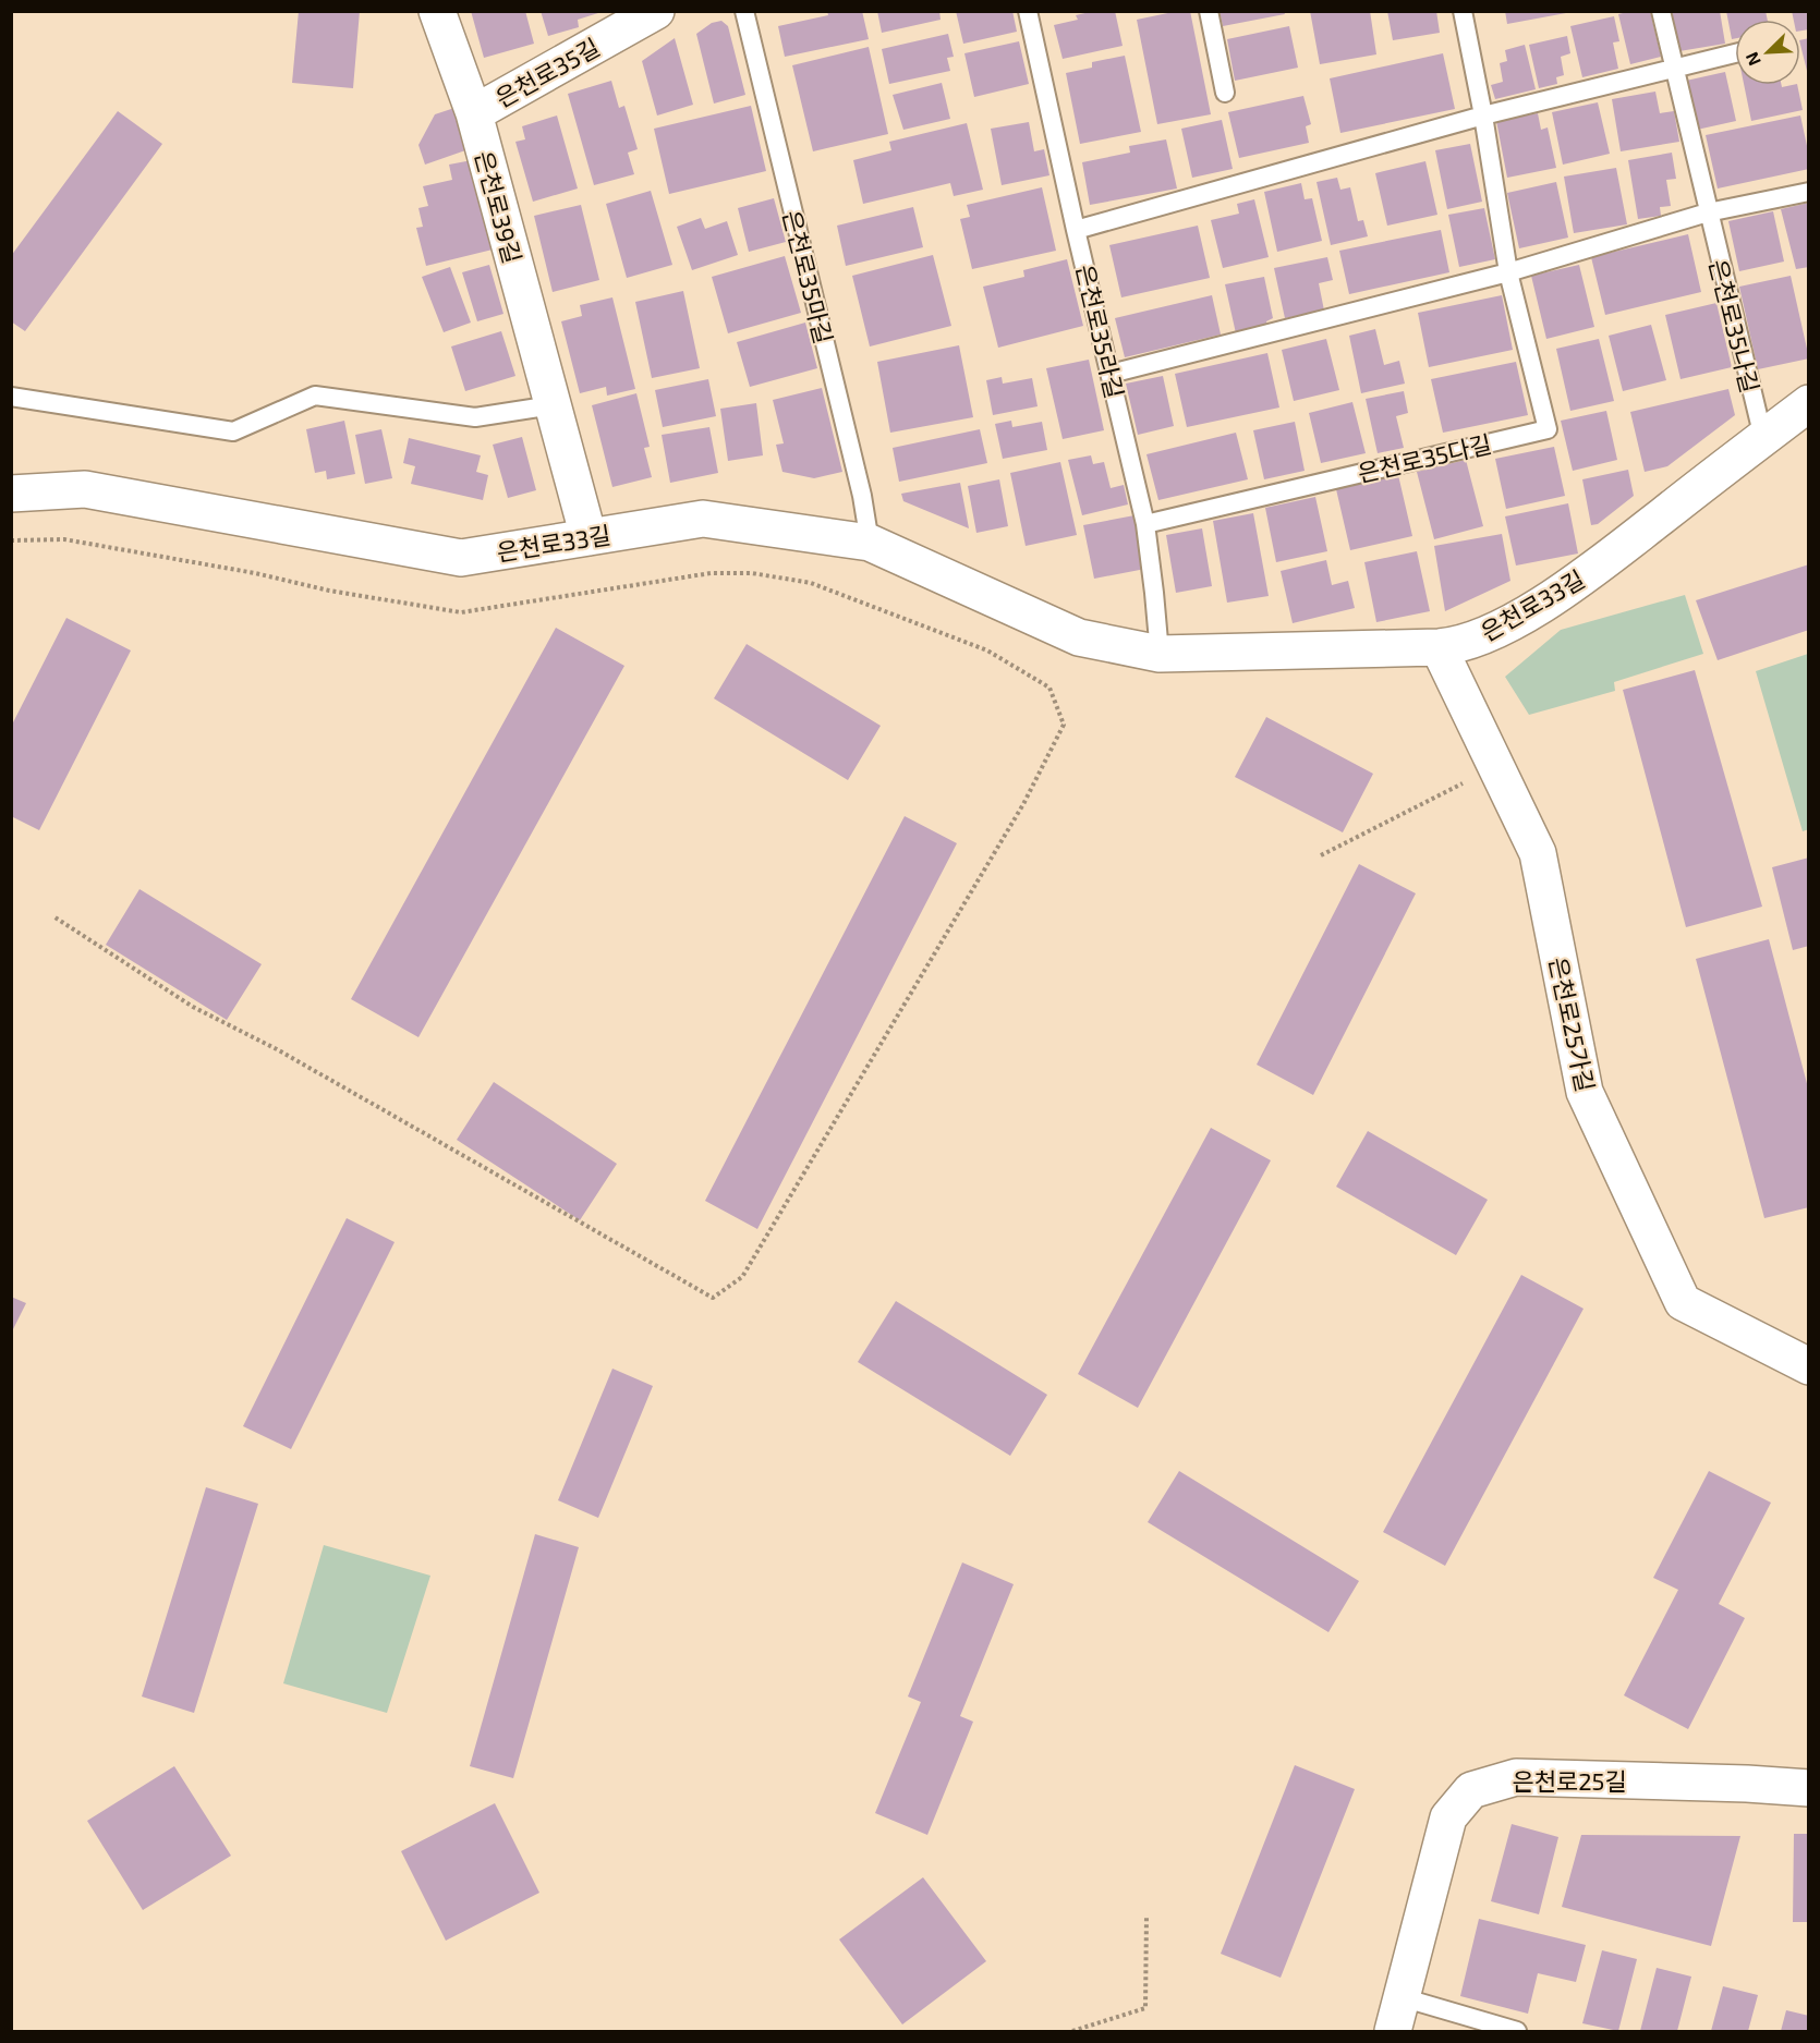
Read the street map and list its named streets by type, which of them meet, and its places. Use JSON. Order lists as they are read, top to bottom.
{
  "streets": {
    "street": [
      "은천로35길",
      "은천로39길",
      "은천로33길",
      "은천로25가길",
      "은천로25길"
    ],
    "lane": [
      "은천로35마길",
      "은천로35나길",
      "은천로35라길",
      "은천로35다길"
    ]
  },
  "crossings": [
    ["은천로35길", "은천로39길"],
    ["은천로39길", "은천로33길"],
    ["은천로35마길", "은천로33길"],
    ["은천로35나길", "은천로33길"],
    ["은천로35라길", "은천로35다길"],
    ["은천로35라길", "은천로33길"],
    ["은천로33길", "은천로25가길"]
  ],
  "north": "bottom left"
}
